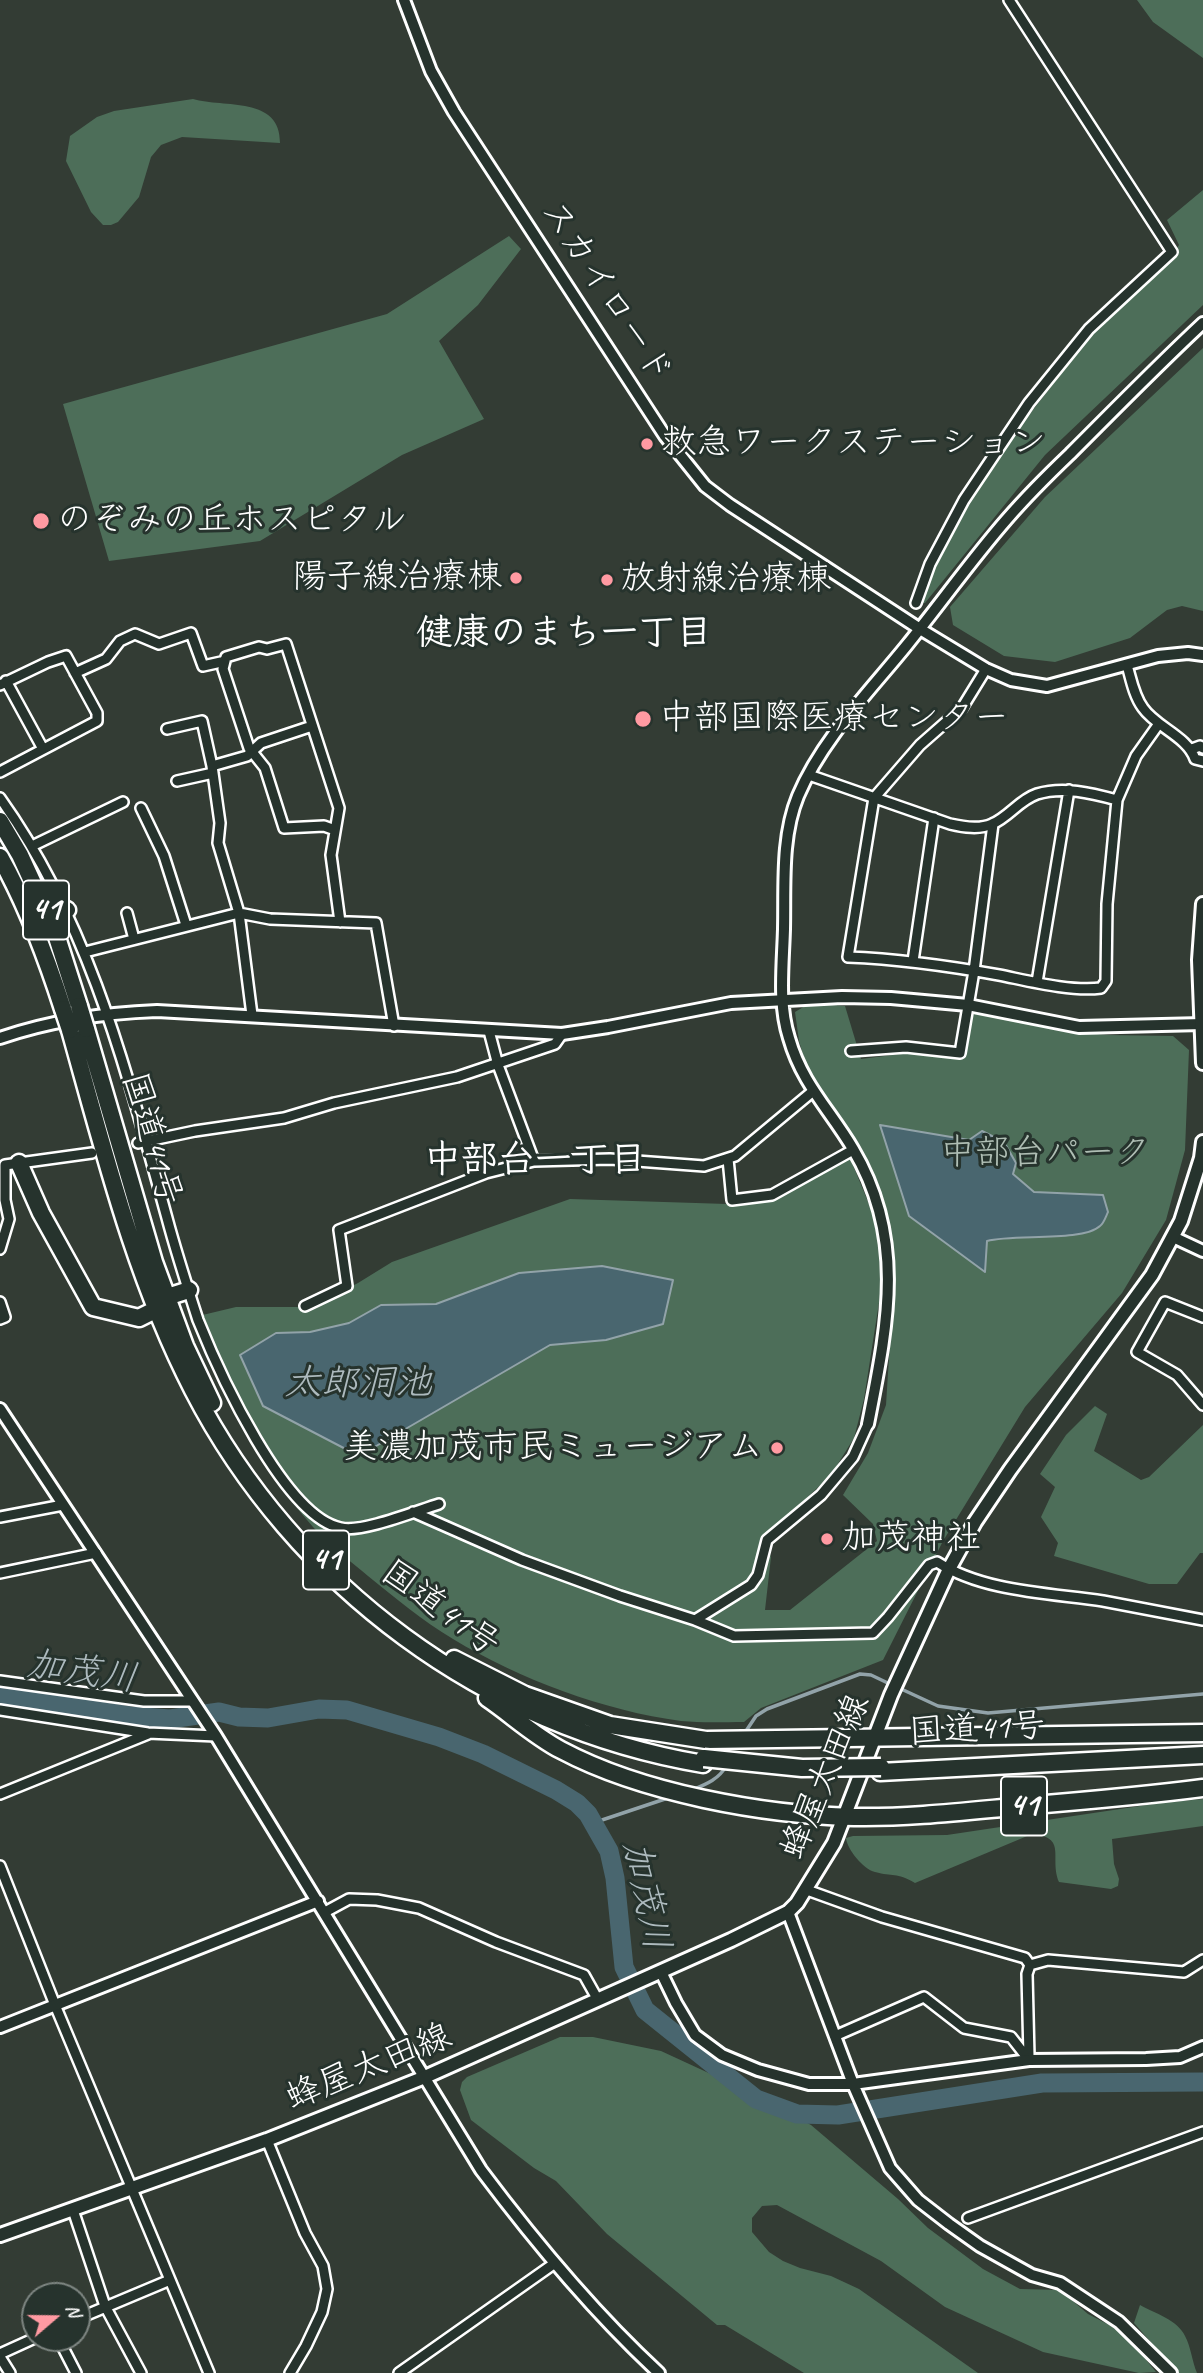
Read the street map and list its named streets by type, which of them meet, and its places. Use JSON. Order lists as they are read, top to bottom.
{
  "streets": {
    "highway": ["41", "国道41号"],
    "main road": ["蜂屋太田線"],
    "street": ["スカイロード"]
  },
  "crossings": [
    ["41", "国道41号"],
    ["41", "蜂屋太田線"]
  ],
  "districts": ["健康のまち一丁目", "中部台一丁目"],
  "water": ["太郎洞池", "加茂川"],
  "parks": ["中部台パーク"],
  "places": [
    "救急ワークステーション",
    "のぞみの丘ホスピタル",
    "陽子線治療棟",
    "放射線治療棟",
    "中部国際医療センター",
    "美濃加茂市民ミュージアム",
    "加茂神社"
  ],
  "north": "right"
}
